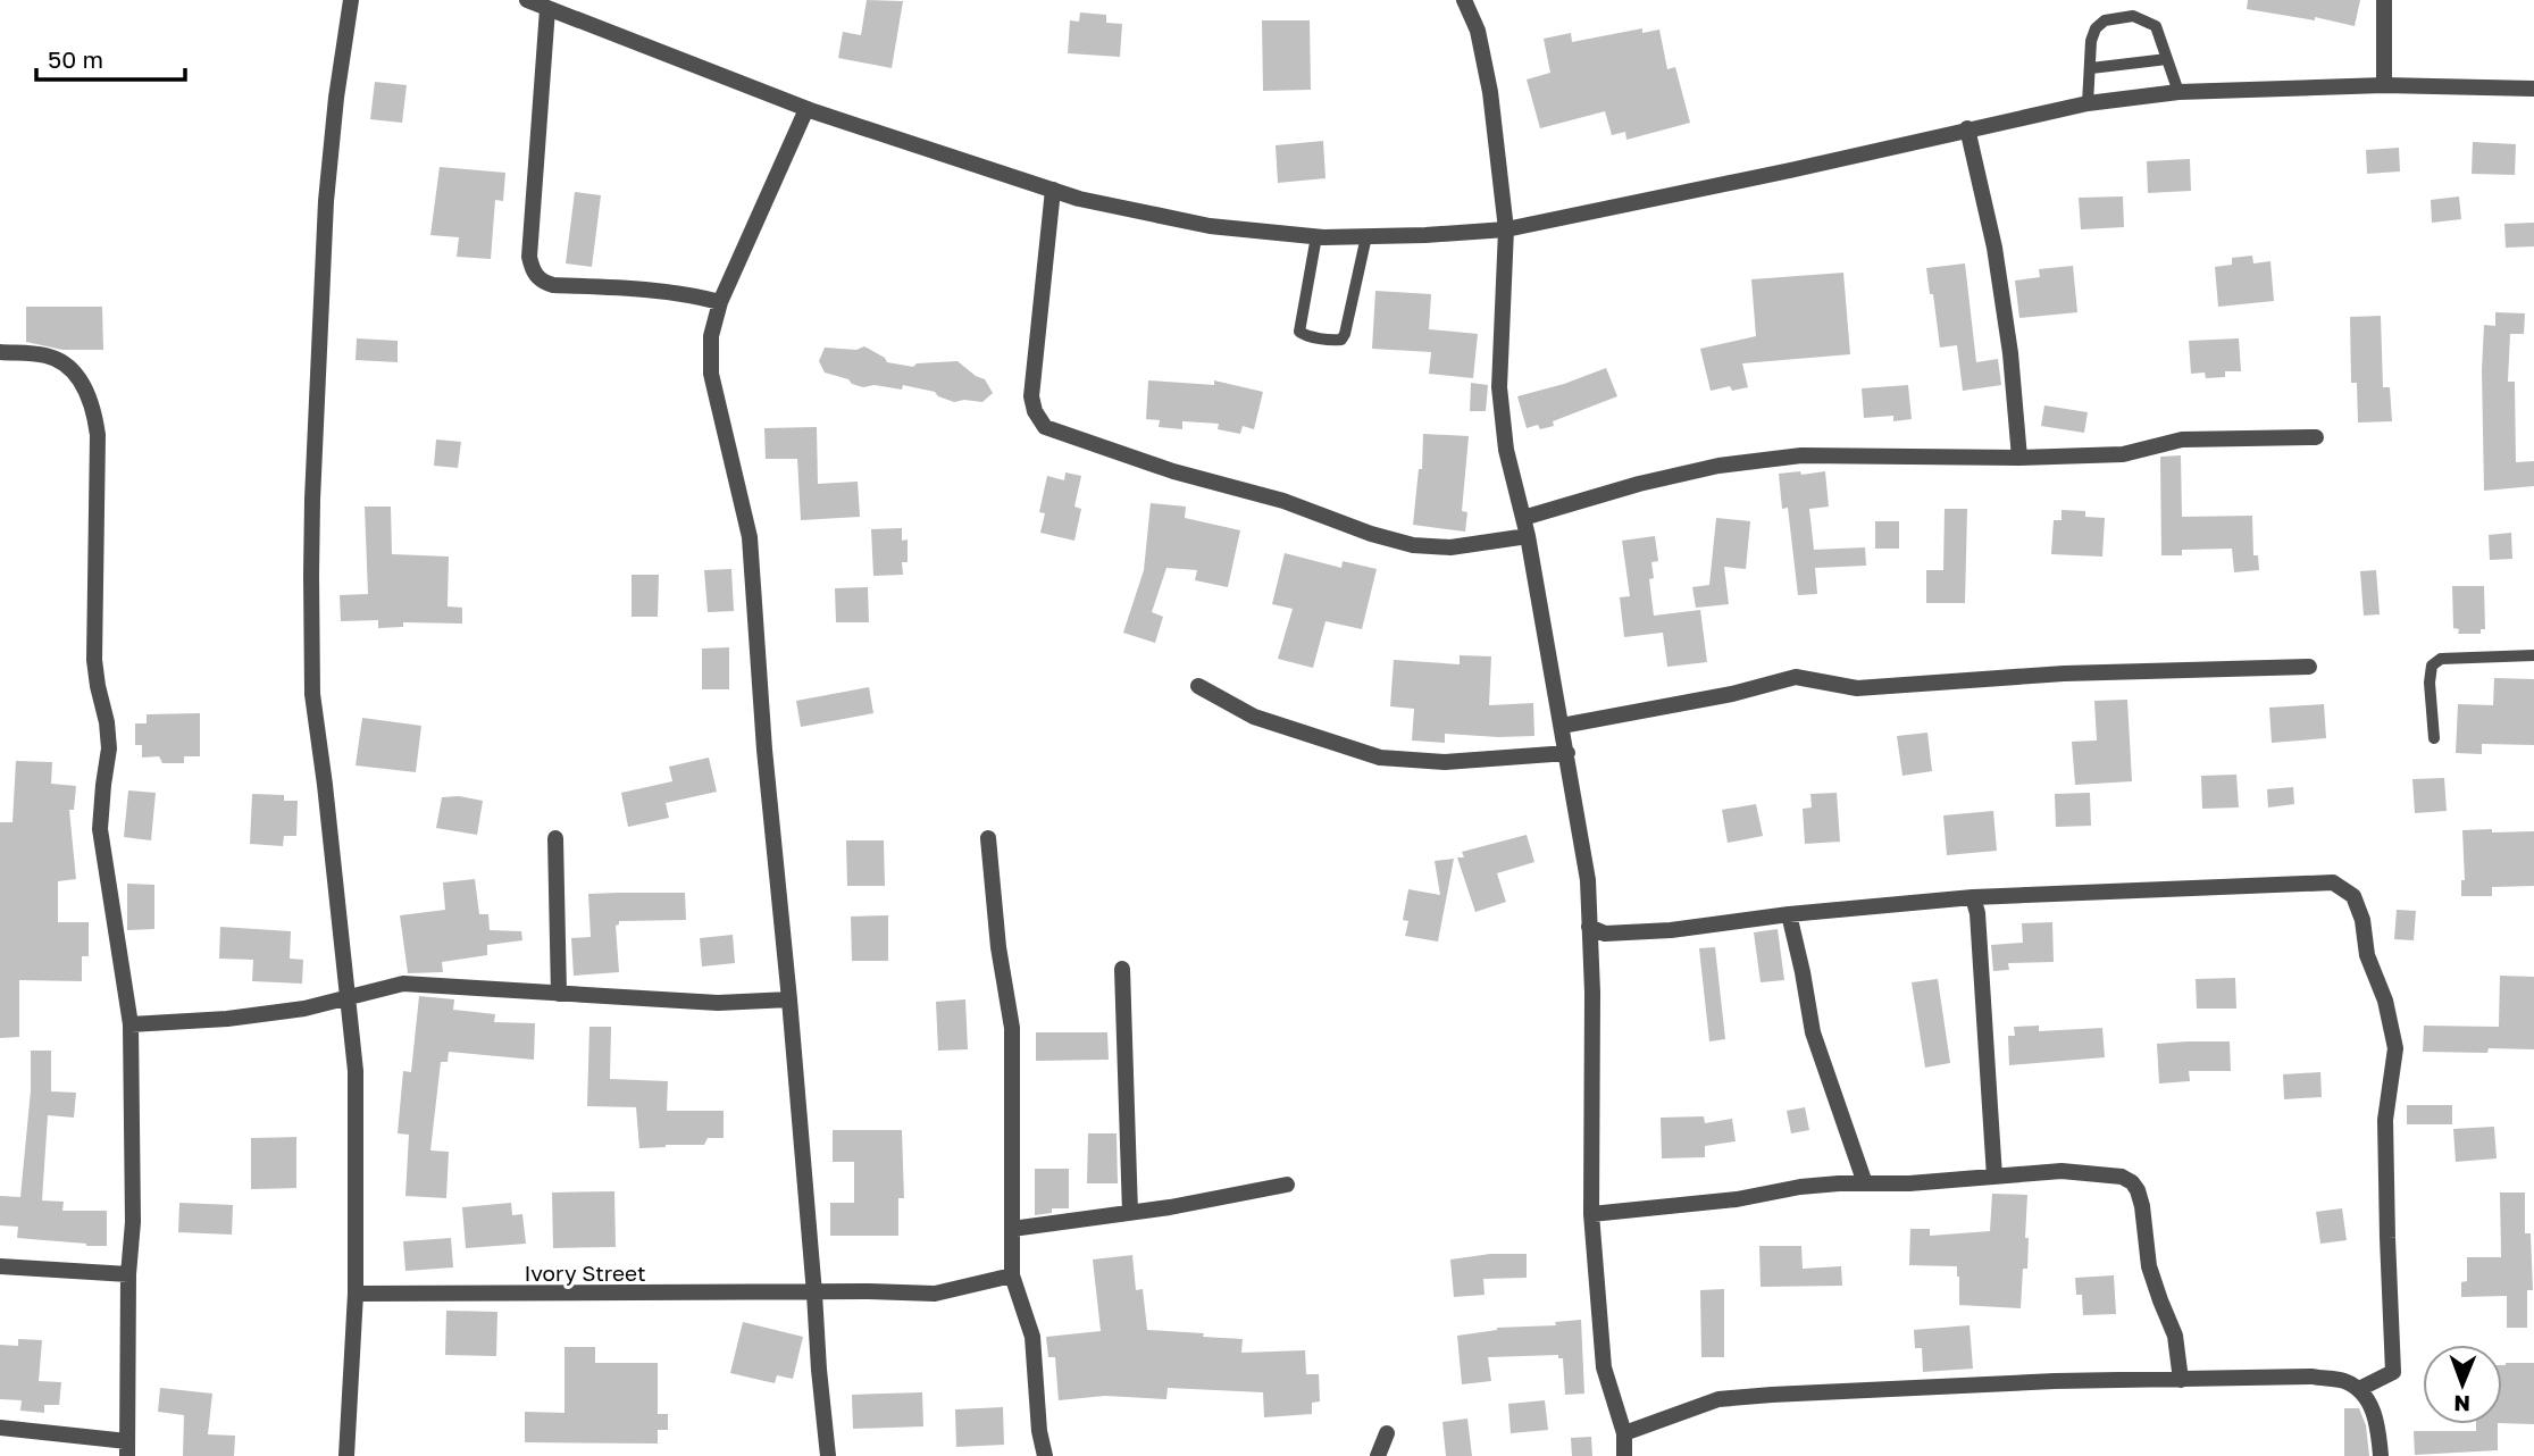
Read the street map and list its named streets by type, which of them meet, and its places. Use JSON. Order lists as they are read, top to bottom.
{
  "streets": {
    "street": ["Ivory Street"]
  },
  "scale_bar": "50 m",
  "north": "bottom"
}
